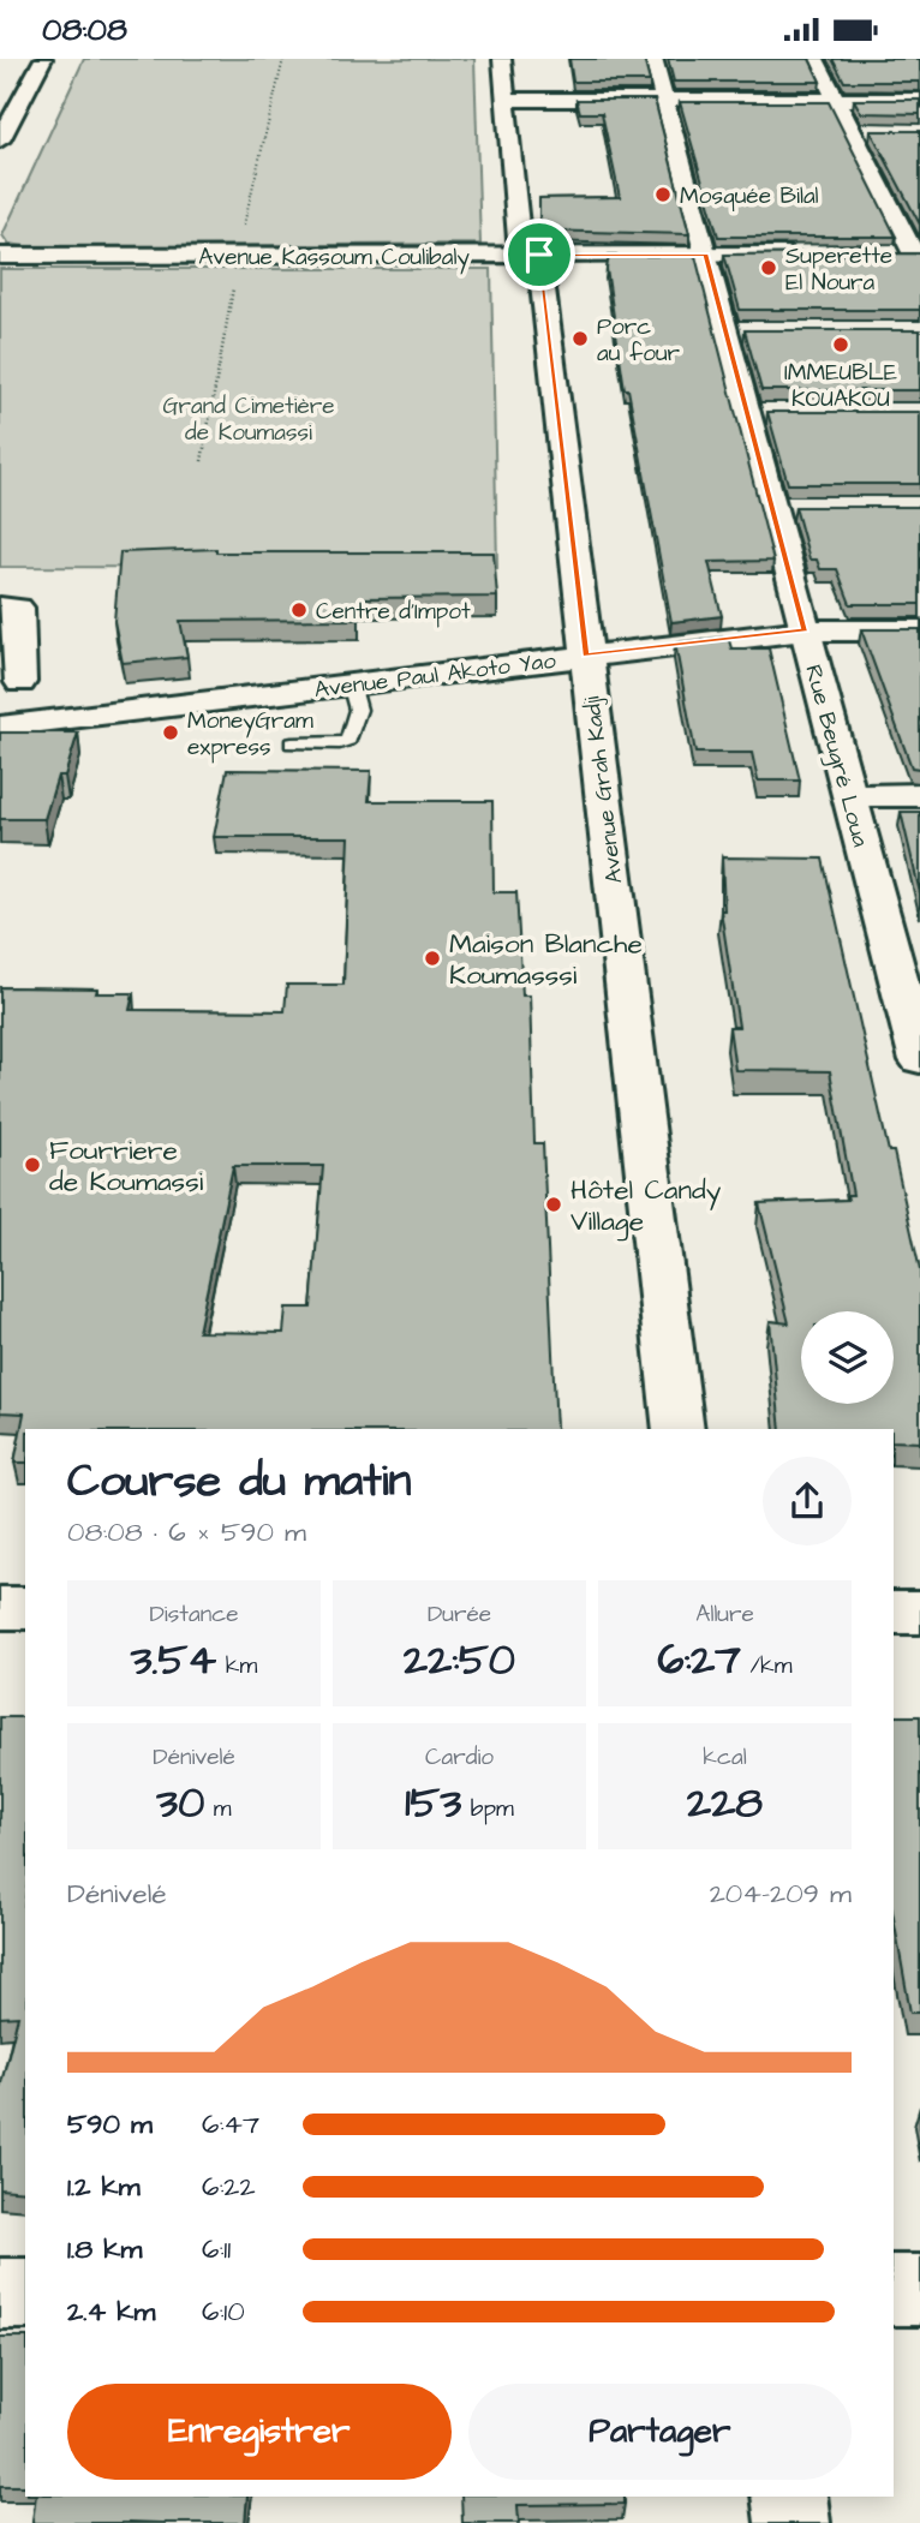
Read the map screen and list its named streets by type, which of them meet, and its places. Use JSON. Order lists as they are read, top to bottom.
{
  "streets": {
    "street": [
      "Avenue Kassoum Coulibaly",
      "Avenue Paul Akoto Yao",
      "Rue Beugré Loua",
      "Avenue Grah Kadji"
    ]
  },
  "crossings": [
    ["Avenue Kassoum Coulibaly", "Rue Beugré Loua"],
    ["Avenue Kassoum Coulibaly", "Avenue Grah Kadji"],
    ["Avenue Paul Akoto Yao", "Rue Beugré Loua"],
    ["Avenue Paul Akoto Yao", "Avenue Grah Kadji"]
  ],
  "parks": ["Grand Cimetière de Koumassi"],
  "places": [
    "Mosquée Bilal",
    "Superette El Noura",
    "Porc au four",
    "IMMEUBLE KOUAKOU",
    "Centre d'Impot",
    "MoneyGram express",
    "Maison Blanche Koumasssi",
    "Fourriere de Koumassi",
    "Hôtel Candy Village"
  ],
  "page": {
    "status": "08:08",
    "heading": ["Course du matin", "08:08 · 6 × 590 m"],
    "stats": [
      ["Distance", "3.54 km"],
      ["Durée", "22:50"],
      ["Allure", "6:27 /km"],
      ["Dénivelé", "30 m"],
      ["Cardio", "153 bpm"],
      ["kcal", "228"]
    ],
    "chart": ["Dénivelé", "204–209 m"],
    "list": [
      {
        "name": "590 m",
        "note": "6:47"
      },
      {
        "name": "1.2 km",
        "note": "6:22"
      },
      {
        "name": "1.8 km",
        "note": "6:11"
      },
      {
        "name": "2.4 km",
        "note": "6:10"
      }
    ],
    "buttons": ["Enregistrer", "Partager"]
  }
}
